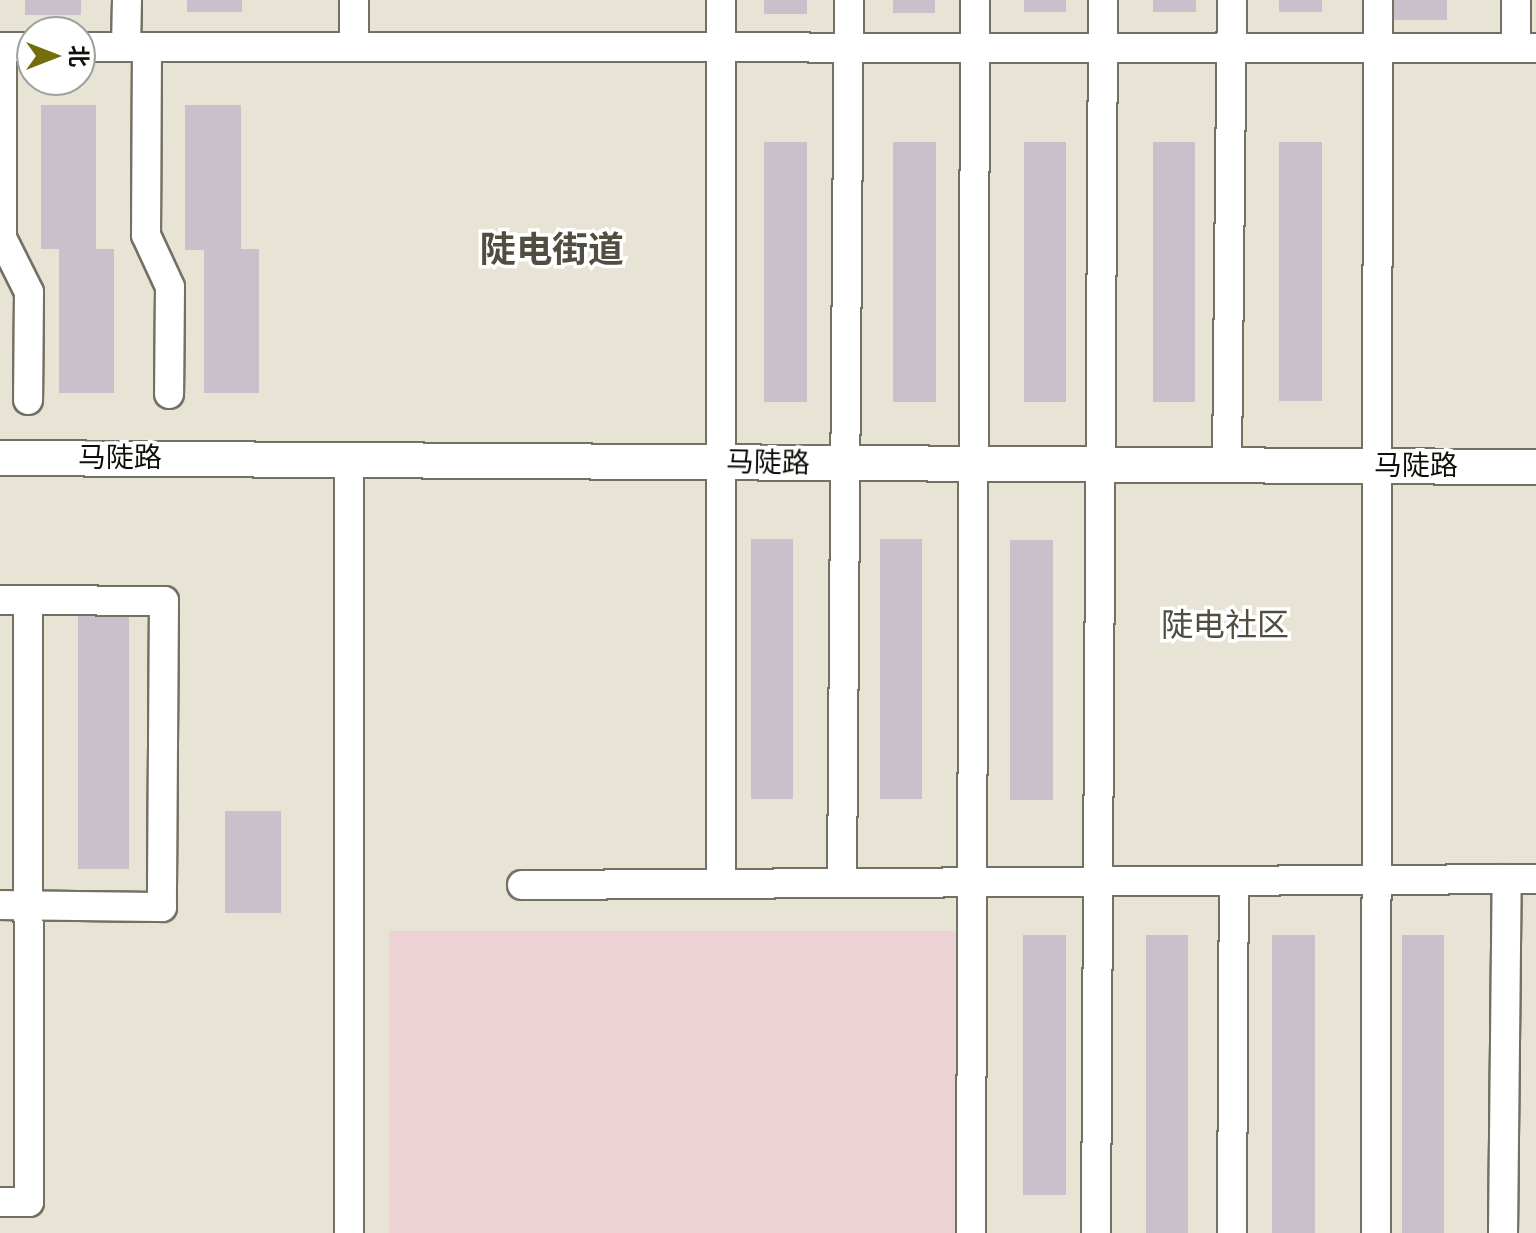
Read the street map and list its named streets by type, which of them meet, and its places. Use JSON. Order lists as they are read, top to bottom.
{
  "streets": {
    "street": ["马陡路"]
  },
  "districts": ["陡电街道", "陡电社区"],
  "north": "right"
}
